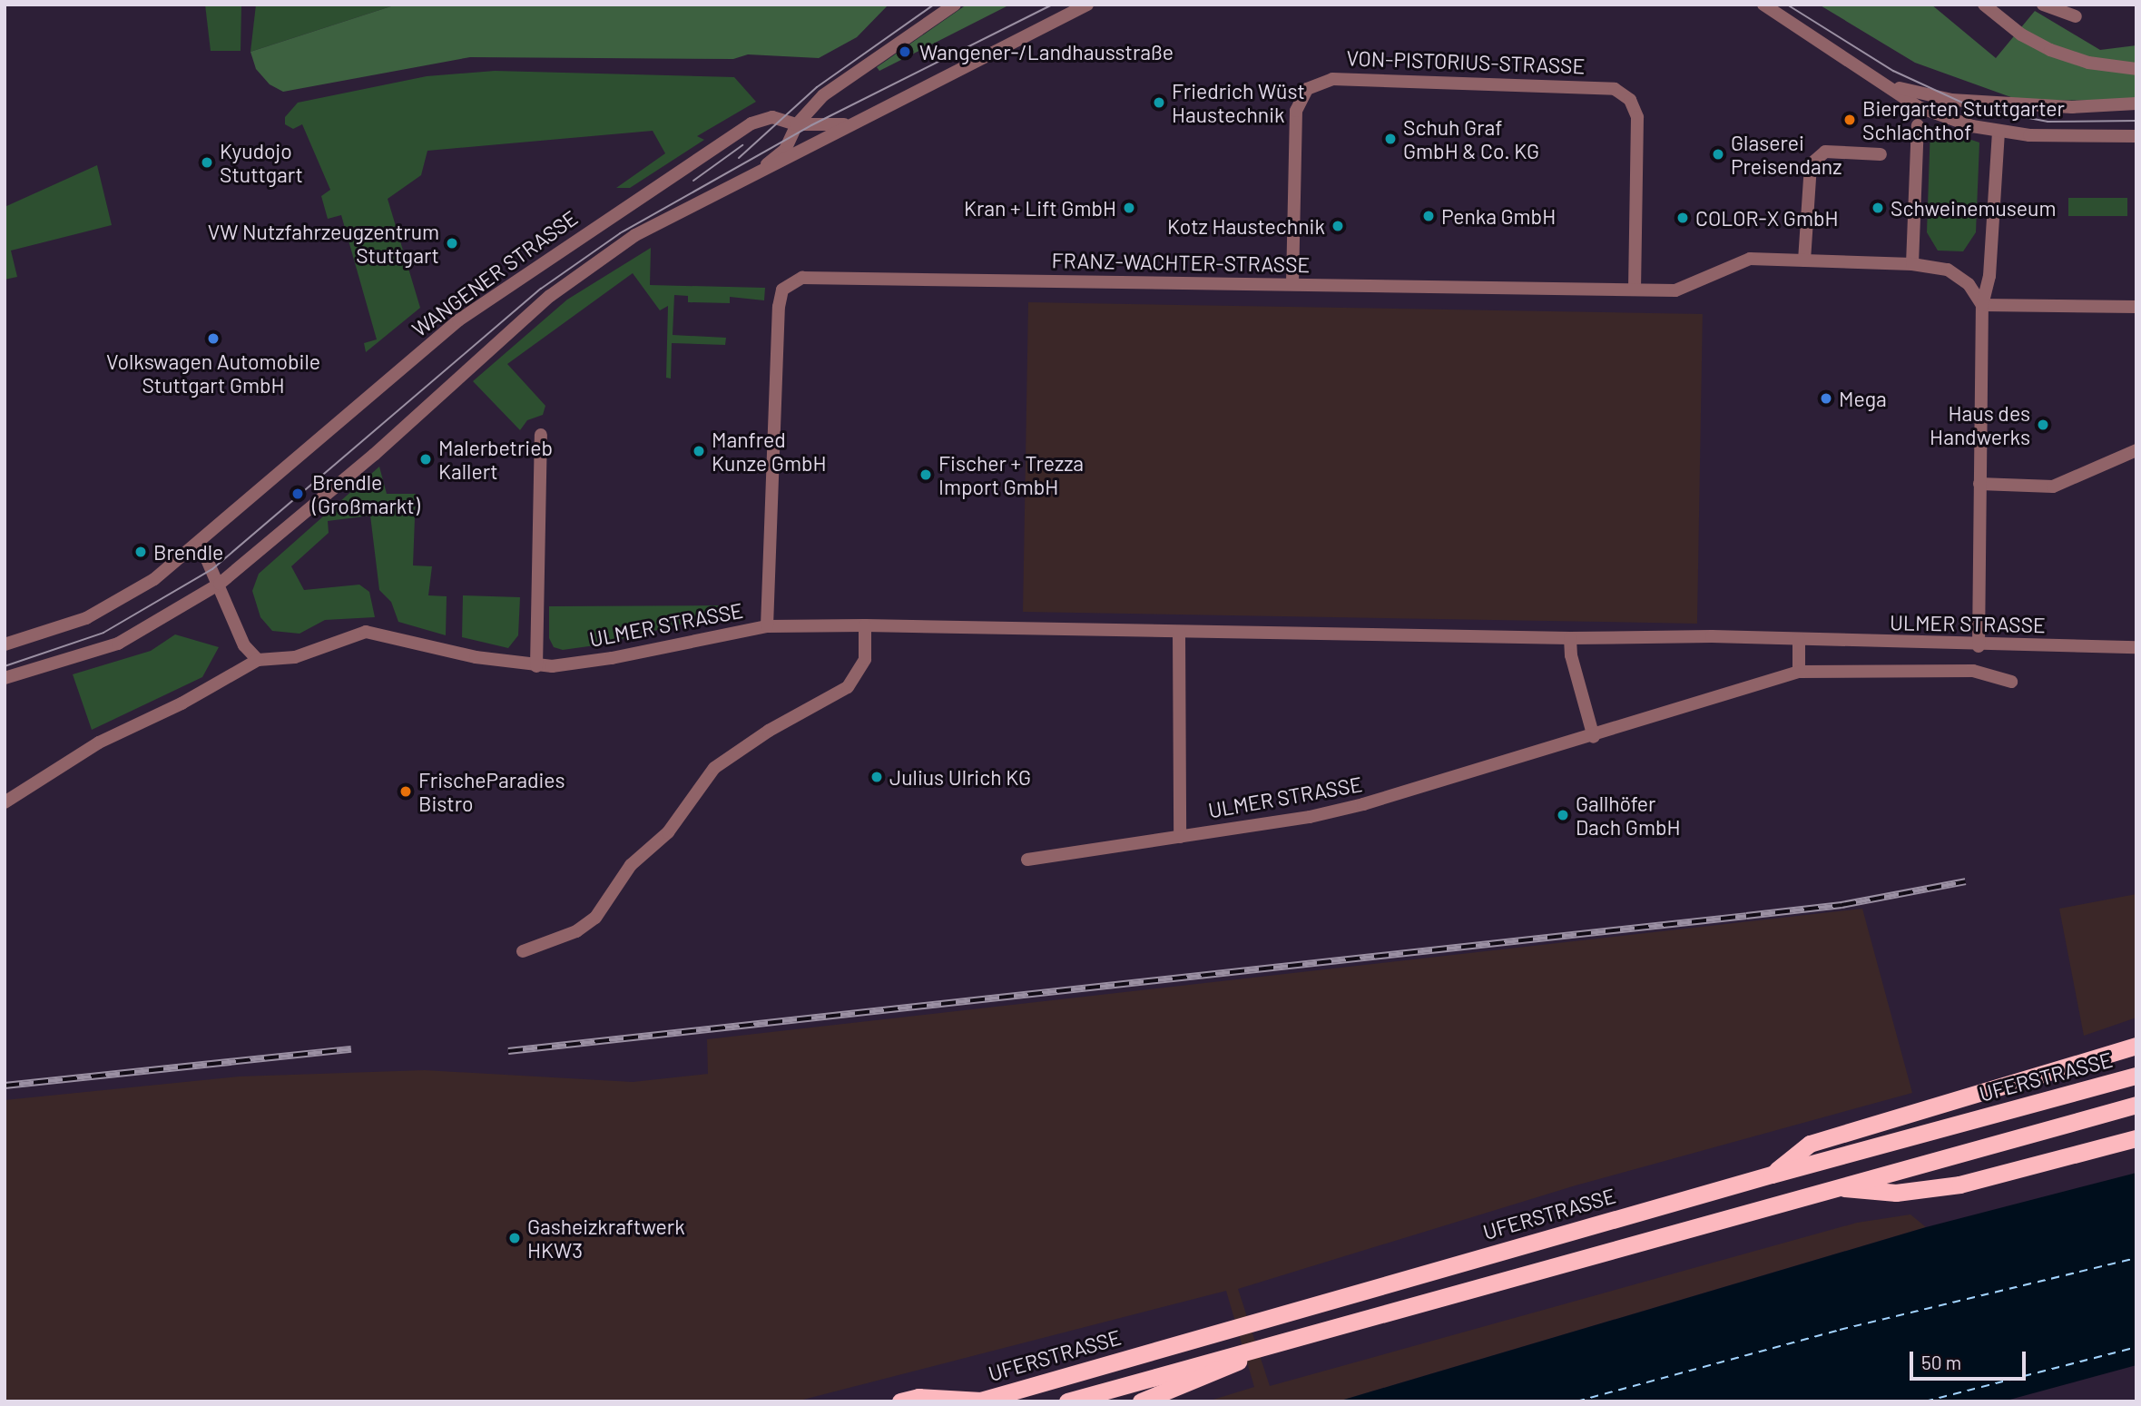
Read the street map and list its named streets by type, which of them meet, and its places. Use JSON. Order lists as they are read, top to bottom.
{
  "streets": {
    "highway": ["UFERSTRASSE"],
    "street": [
      "VON-PISTORIUS-STRASSE",
      "FRANZ-WACHTER-STRASSE",
      "WANGENER STRASSE",
      "ULMER STRASSE"
    ]
  },
  "crossings": [
    ["VON-PISTORIUS-STRASSE", "FRANZ-WACHTER-STRASSE"],
    ["FRANZ-WACHTER-STRASSE", "ULMER STRASSE"]
  ],
  "places": [
    "Wangener-/Landhausstraße",
    "Friedrich Wüst Haustechnik",
    "Biergarten Stuttgarter Schlachthof",
    "Schuh Graf GmbH & Co. KG",
    "Glaserei Preisendanz",
    "Kyudojo Stuttgart",
    "Kran + Lift GmbH",
    "Schweinemuseum",
    "Penka GmbH",
    "COLOR-X GmbH",
    "Kotz Haustechnik",
    "VW Nutzfahrzeugzentrum Stuttgart",
    "Volkswagen Automobile Stuttgart GmbH",
    "Mega",
    "Haus des Handwerks",
    "Manfred Kunze GmbH",
    "Malerbetrieb Kallert",
    "Fischer + Trezza Import GmbH",
    "Brendle (Großmarkt)",
    "Brendle",
    "Julius Ulrich KG",
    "FrischeParadies Bistro",
    "Gallhöfer Dach GmbH",
    "Gasheizkraftwerk HKW3"
  ],
  "scale_bar": "50 m"
}
